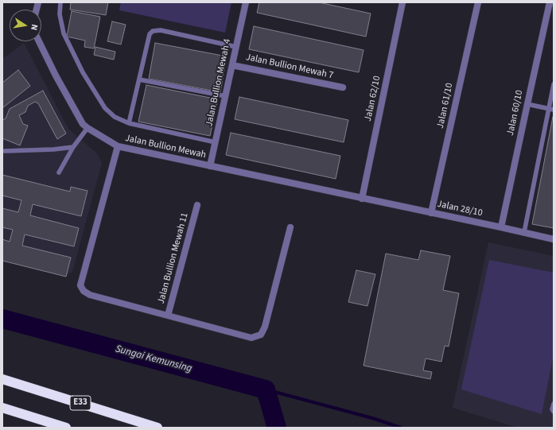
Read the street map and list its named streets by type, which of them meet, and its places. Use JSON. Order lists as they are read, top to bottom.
{
  "streets": {
    "highway": ["E33"],
    "street": [
      "Jalan Bullion Mewah 7",
      "Jalan Bullion Mewah 4",
      "Jalan 62/10",
      "Jalan 61/10",
      "Jalan 60/10",
      "Jalan Bullion Mewah",
      "Jalan 28/10",
      "Jalan Bullion Mewah 11"
    ]
  },
  "crossings": [
    ["Jalan Bullion Mewah 7", "Jalan Bullion Mewah 4"],
    ["Jalan Bullion Mewah 4", "Jalan Bullion Mewah"],
    ["Jalan 62/10", "Jalan Bullion Mewah"],
    ["Jalan 62/10", "Jalan 28/10"],
    ["Jalan 61/10", "Jalan 28/10"],
    ["Jalan 60/10", "Jalan 28/10"],
    ["Jalan Bullion Mewah", "Jalan 28/10"]
  ],
  "water": ["Sungai Kemunsing"],
  "north": "right"
}
